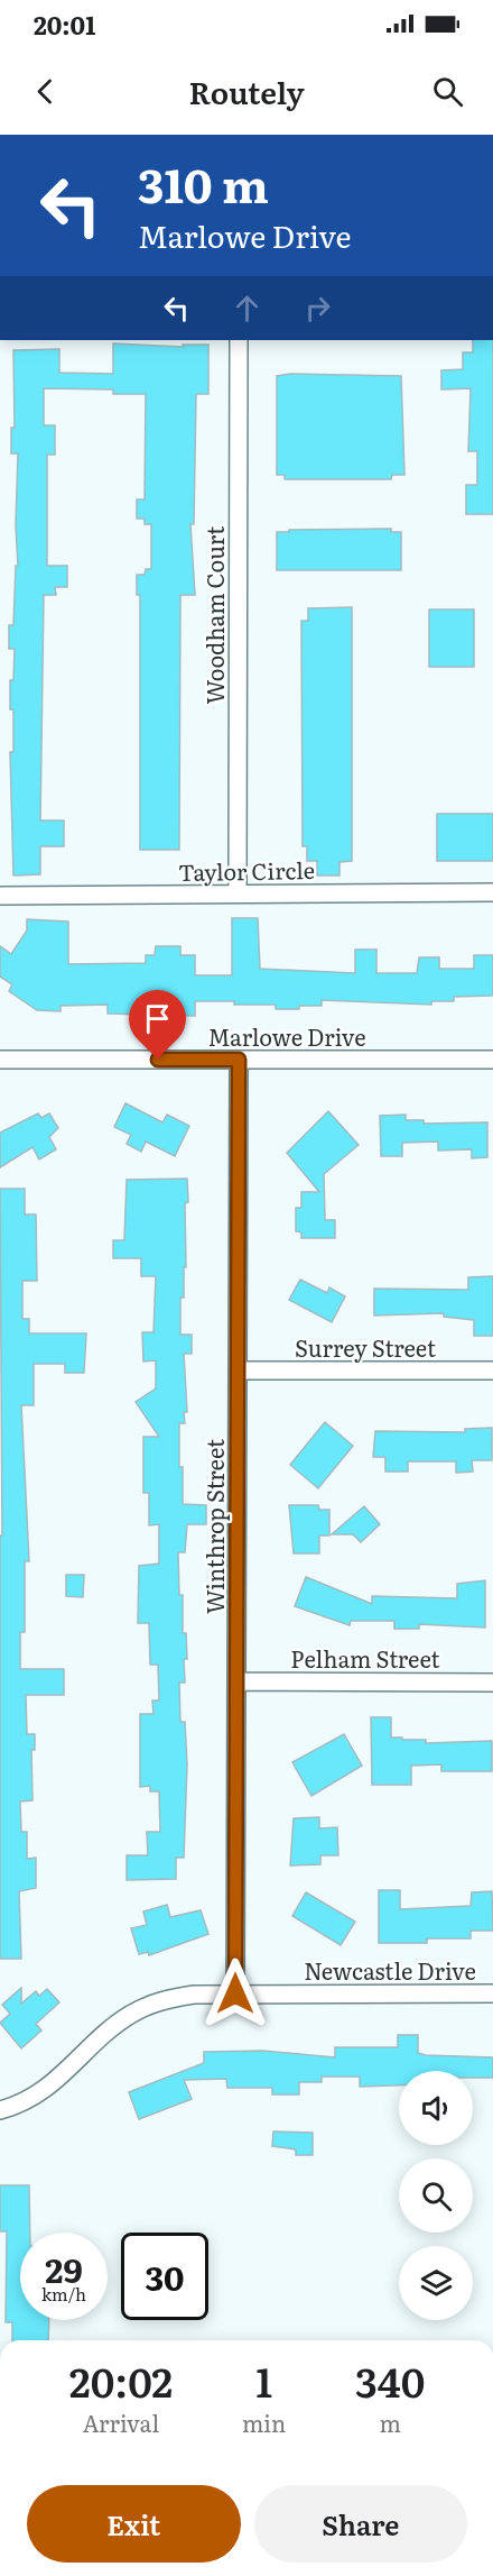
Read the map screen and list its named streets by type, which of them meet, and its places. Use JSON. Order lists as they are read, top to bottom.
{
  "streets": {
    "street": [
      "Woodham Court",
      "Taylor Circle",
      "Marlowe Drive",
      "Surrey Street",
      "Winthrop Street",
      "Pelham Street",
      "Newcastle Drive"
    ]
  },
  "crossings": [
    ["Woodham Court", "Taylor Circle"],
    ["Marlowe Drive", "Winthrop Street"],
    ["Surrey Street", "Winthrop Street"],
    ["Winthrop Street", "Pelham Street"],
    ["Winthrop Street", "Newcastle Drive"]
  ],
  "page": {
    "status": "20:01",
    "header": "Routely",
    "turn": ["310 m", "Marlowe Drive"],
    "speed": "29 km/h",
    "limit": "30",
    "eta": [
      "20:02",
      "Arrival",
      "1",
      "min",
      "340",
      "m"
    ],
    "buttons": ["Exit", "Share"]
  }
}
